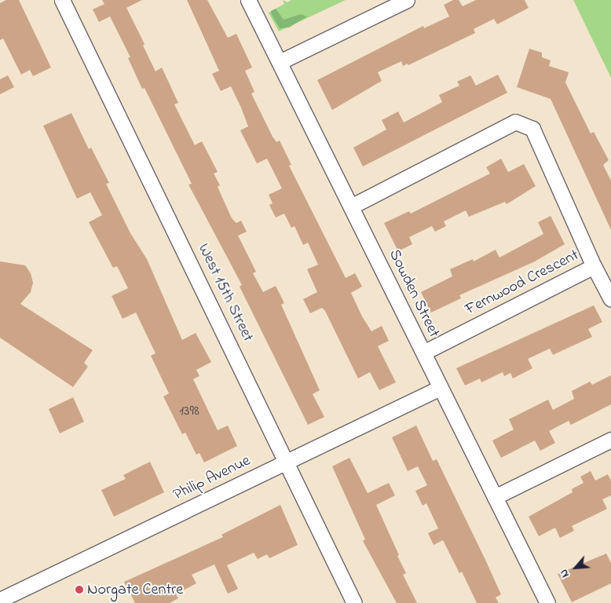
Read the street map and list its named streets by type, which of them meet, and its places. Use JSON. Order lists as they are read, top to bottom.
{
  "streets": {
    "street": [
      "Fernwood Crescent",
      "West 15th Street",
      "Sowden Street",
      "Philip Avenue"
    ]
  },
  "crossings": [
    ["Fernwood Crescent", "Sowden Street"],
    ["West 15th Street", "Philip Avenue"],
    ["Sowden Street", "Philip Avenue"]
  ],
  "places": ["Norgate Centre"],
  "house_numbers": ["1398"],
  "north": "bottom left"
}
